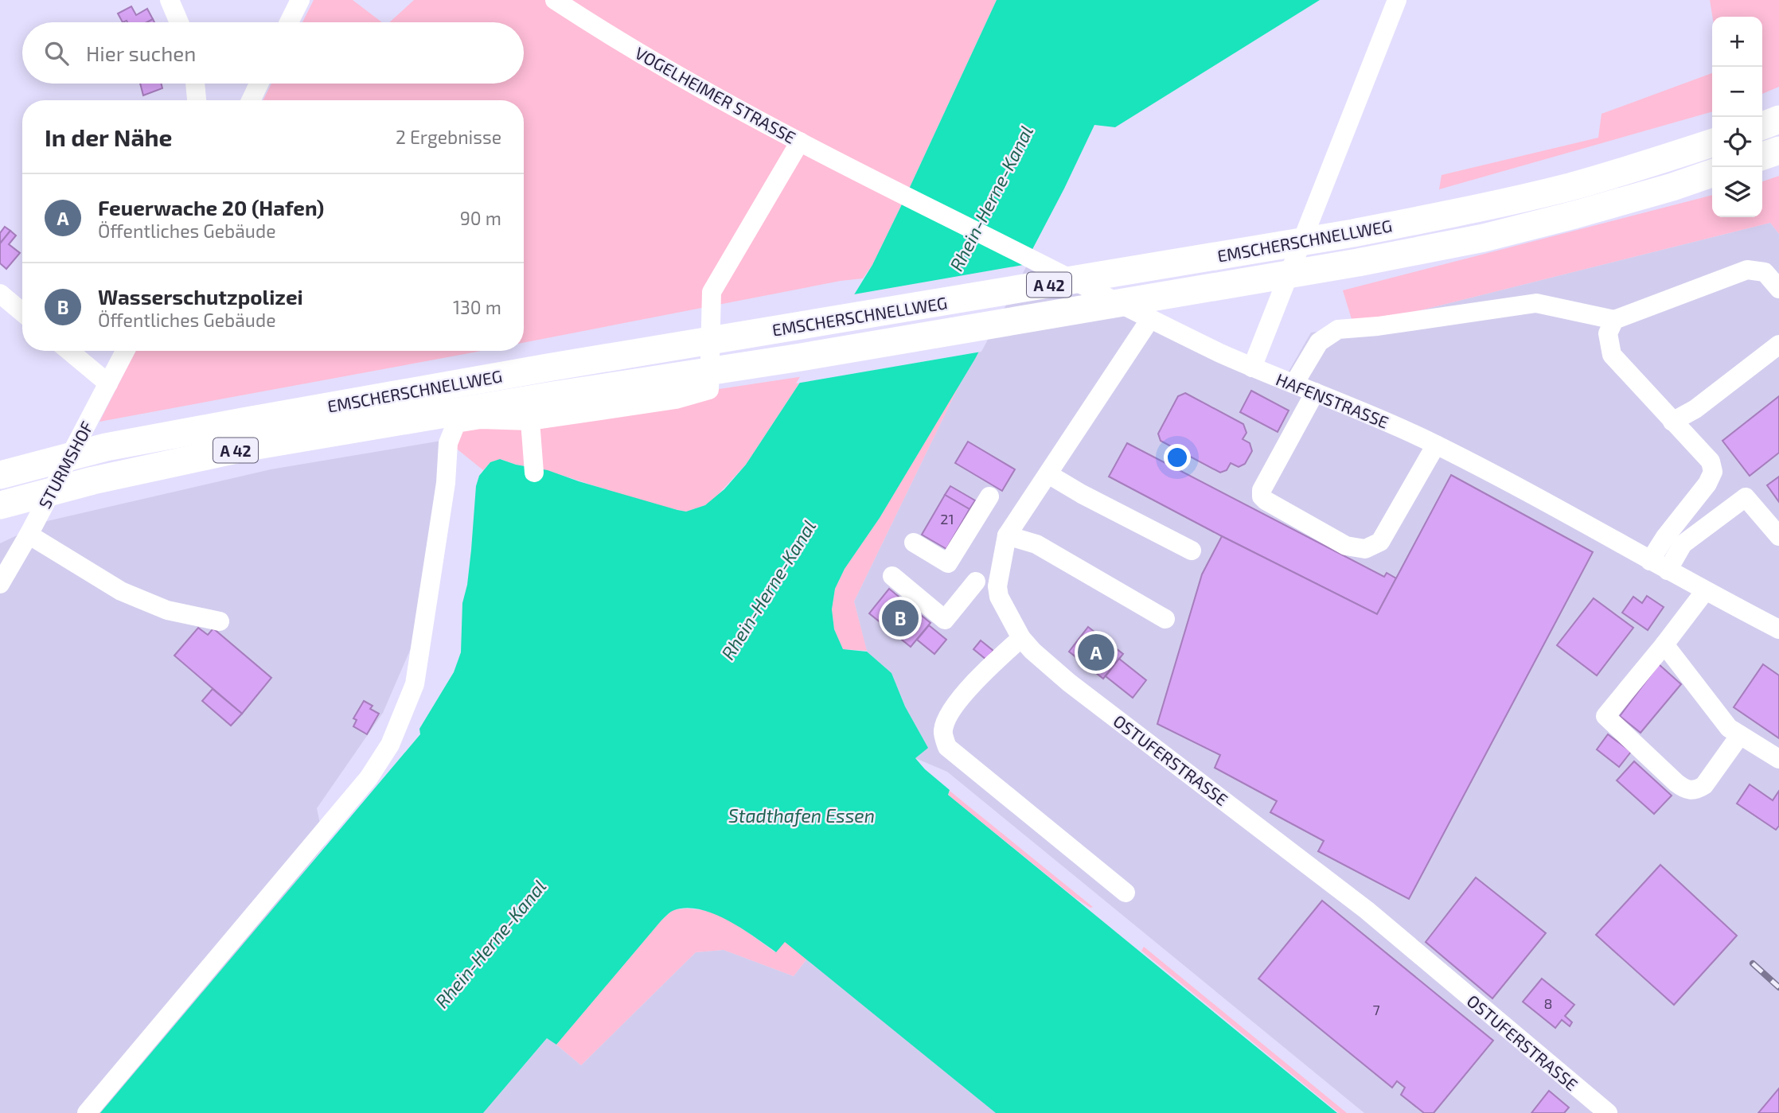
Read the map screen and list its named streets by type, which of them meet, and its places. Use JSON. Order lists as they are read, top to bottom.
{
  "streets": {
    "highway": ["EMSCHERSCHNELLWEG", "A 42"],
    "street": [
      "VOGELHEIMER STRASSE",
      "HAFENSTRASSE",
      "STURMSHOF",
      "OSTUFERSTRASSE"
    ]
  },
  "crossings": [
    ["VOGELHEIMER STRASSE", "HAFENSTRASSE"]
  ],
  "water": ["Rhein-Herne-Kanal", "Stadthafen Essen"],
  "house_numbers": ["21", "8", "7"],
  "page": {
    "map_buttons": ["+", "−"],
    "search": "Hier suchen",
    "heading": ["In der Nähe", "2 Ergebnisse"],
    "list": [
      {
        "mark": "A",
        "name": "Feuerwache 20 (Hafen)",
        "note": "Öffentliches Gebäude",
        "value": "90 m"
      },
      {
        "mark": "B",
        "name": "Wasserschutzpolizei",
        "note": "Öffentliches Gebäude",
        "value": "130 m"
      }
    ],
    "pins": ["B", "A"]
  }
}
